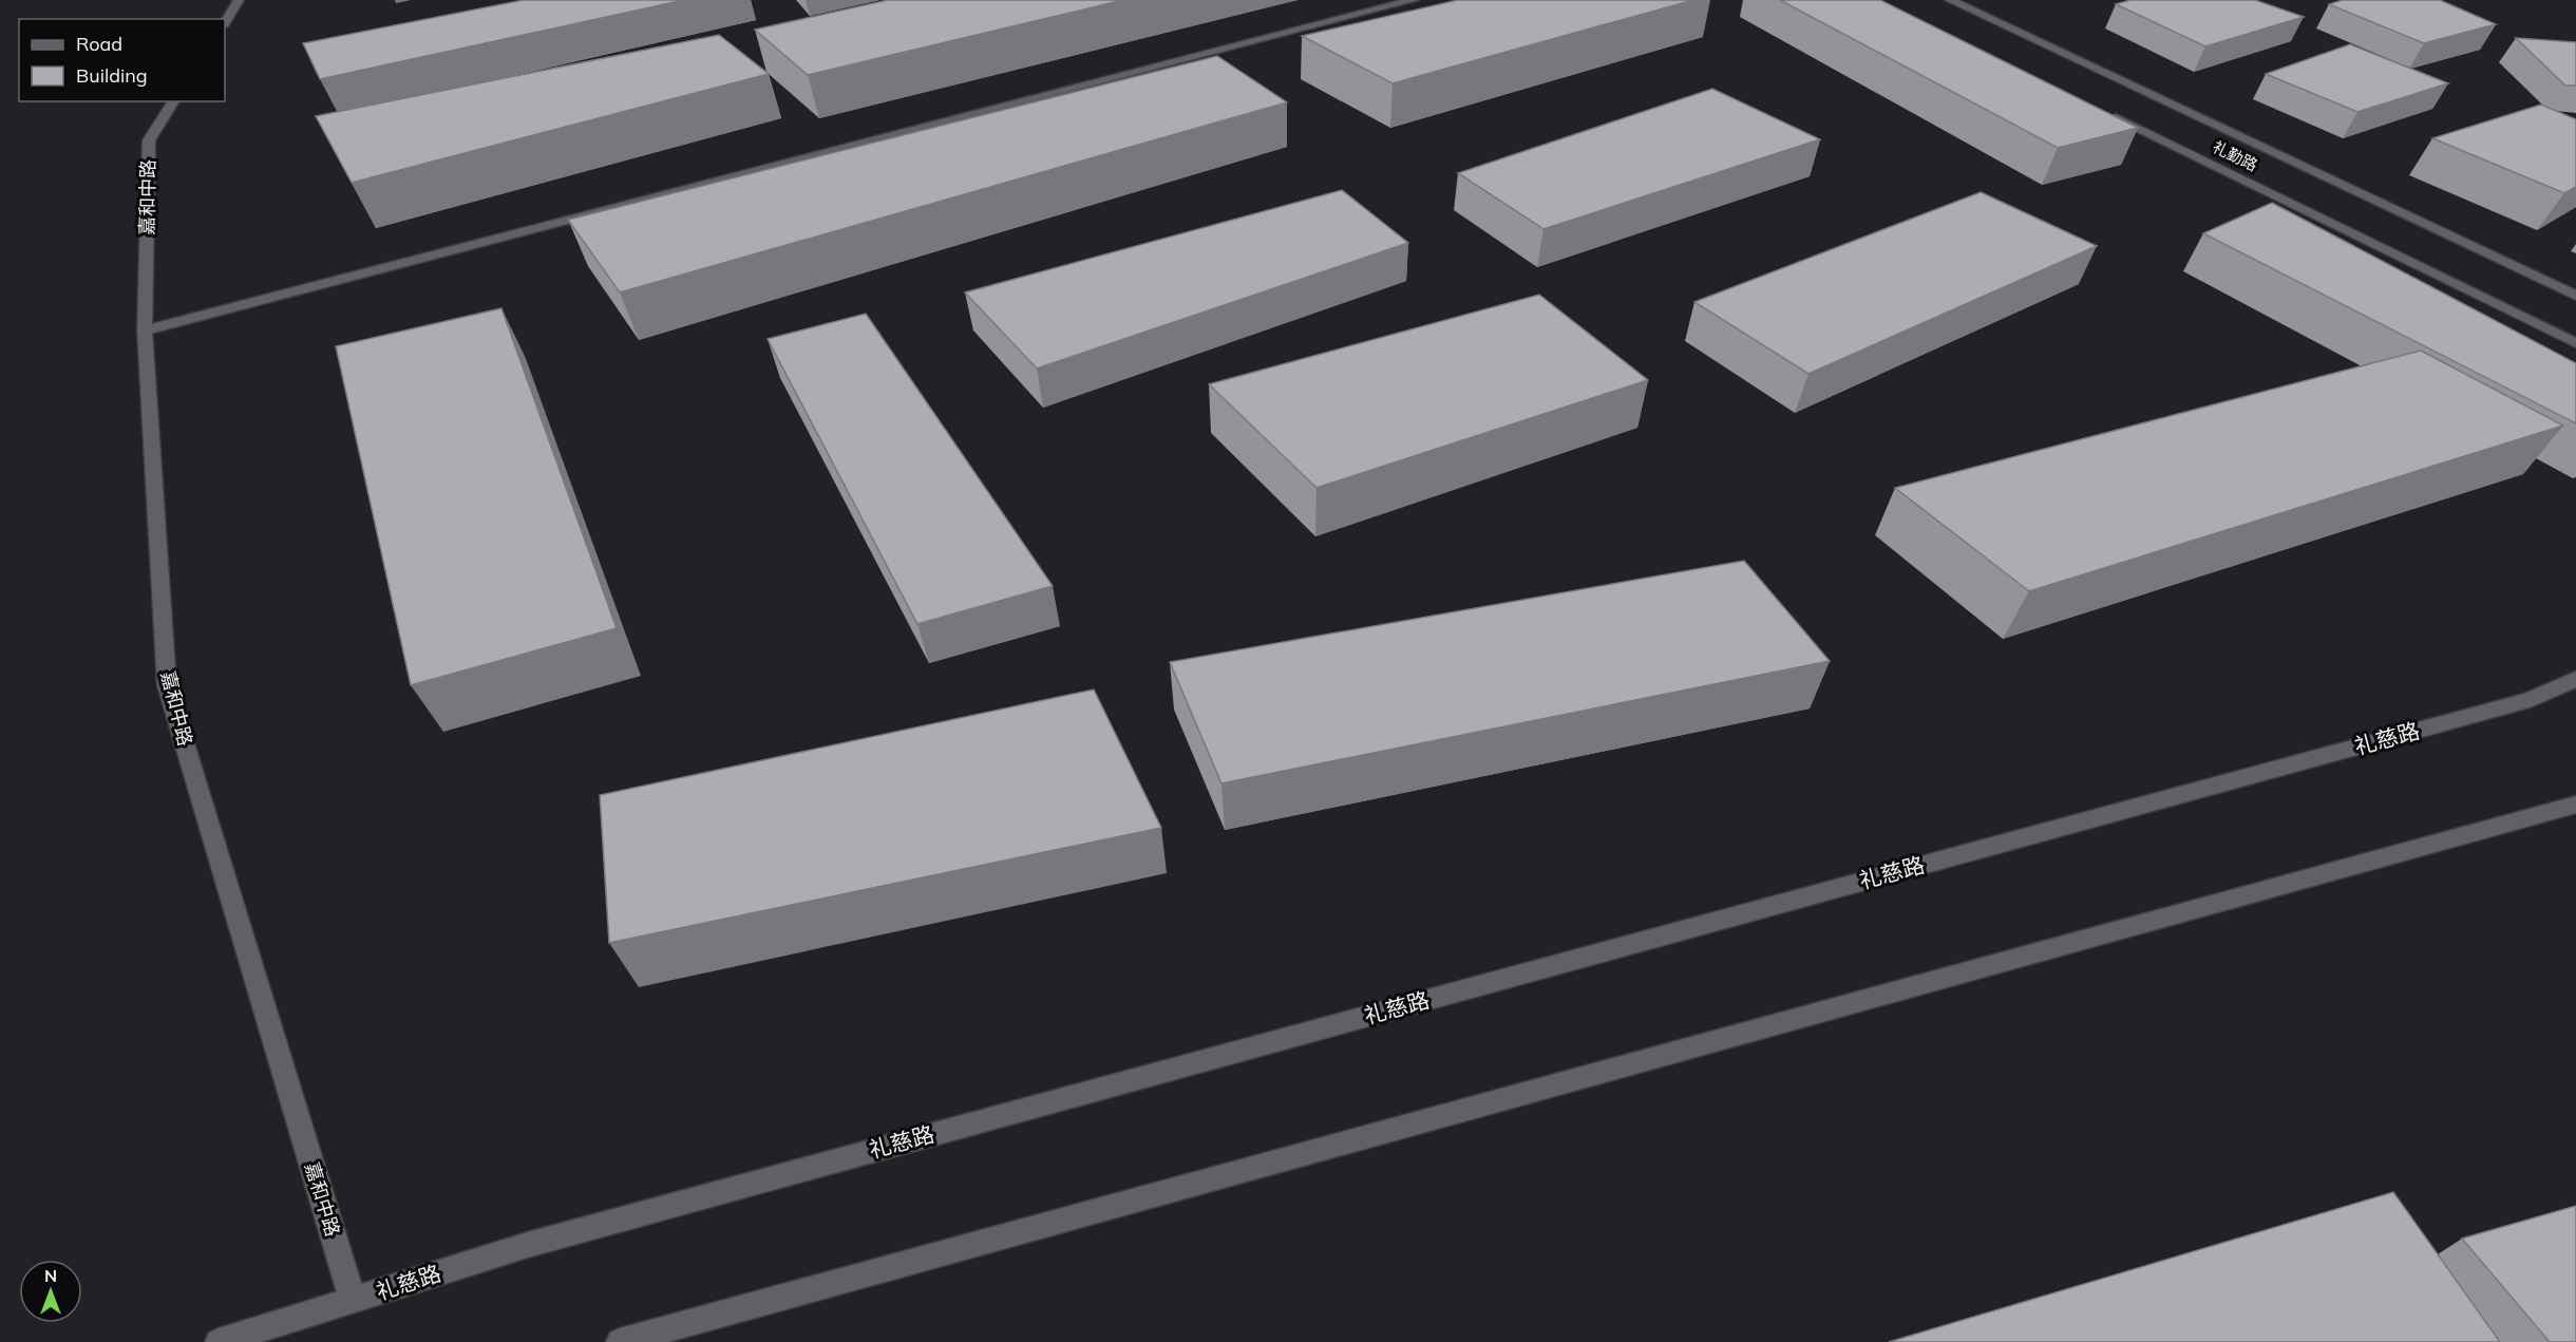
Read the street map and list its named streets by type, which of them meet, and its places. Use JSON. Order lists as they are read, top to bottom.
{
  "streets": {
    "main road": ["礼勤路", "嘉和中路", "礼慈路"]
  },
  "crossings": [
    ["嘉和中路", "礼慈路"]
  ],
  "legend": ["Road", "Building"],
  "north": "top"
}
